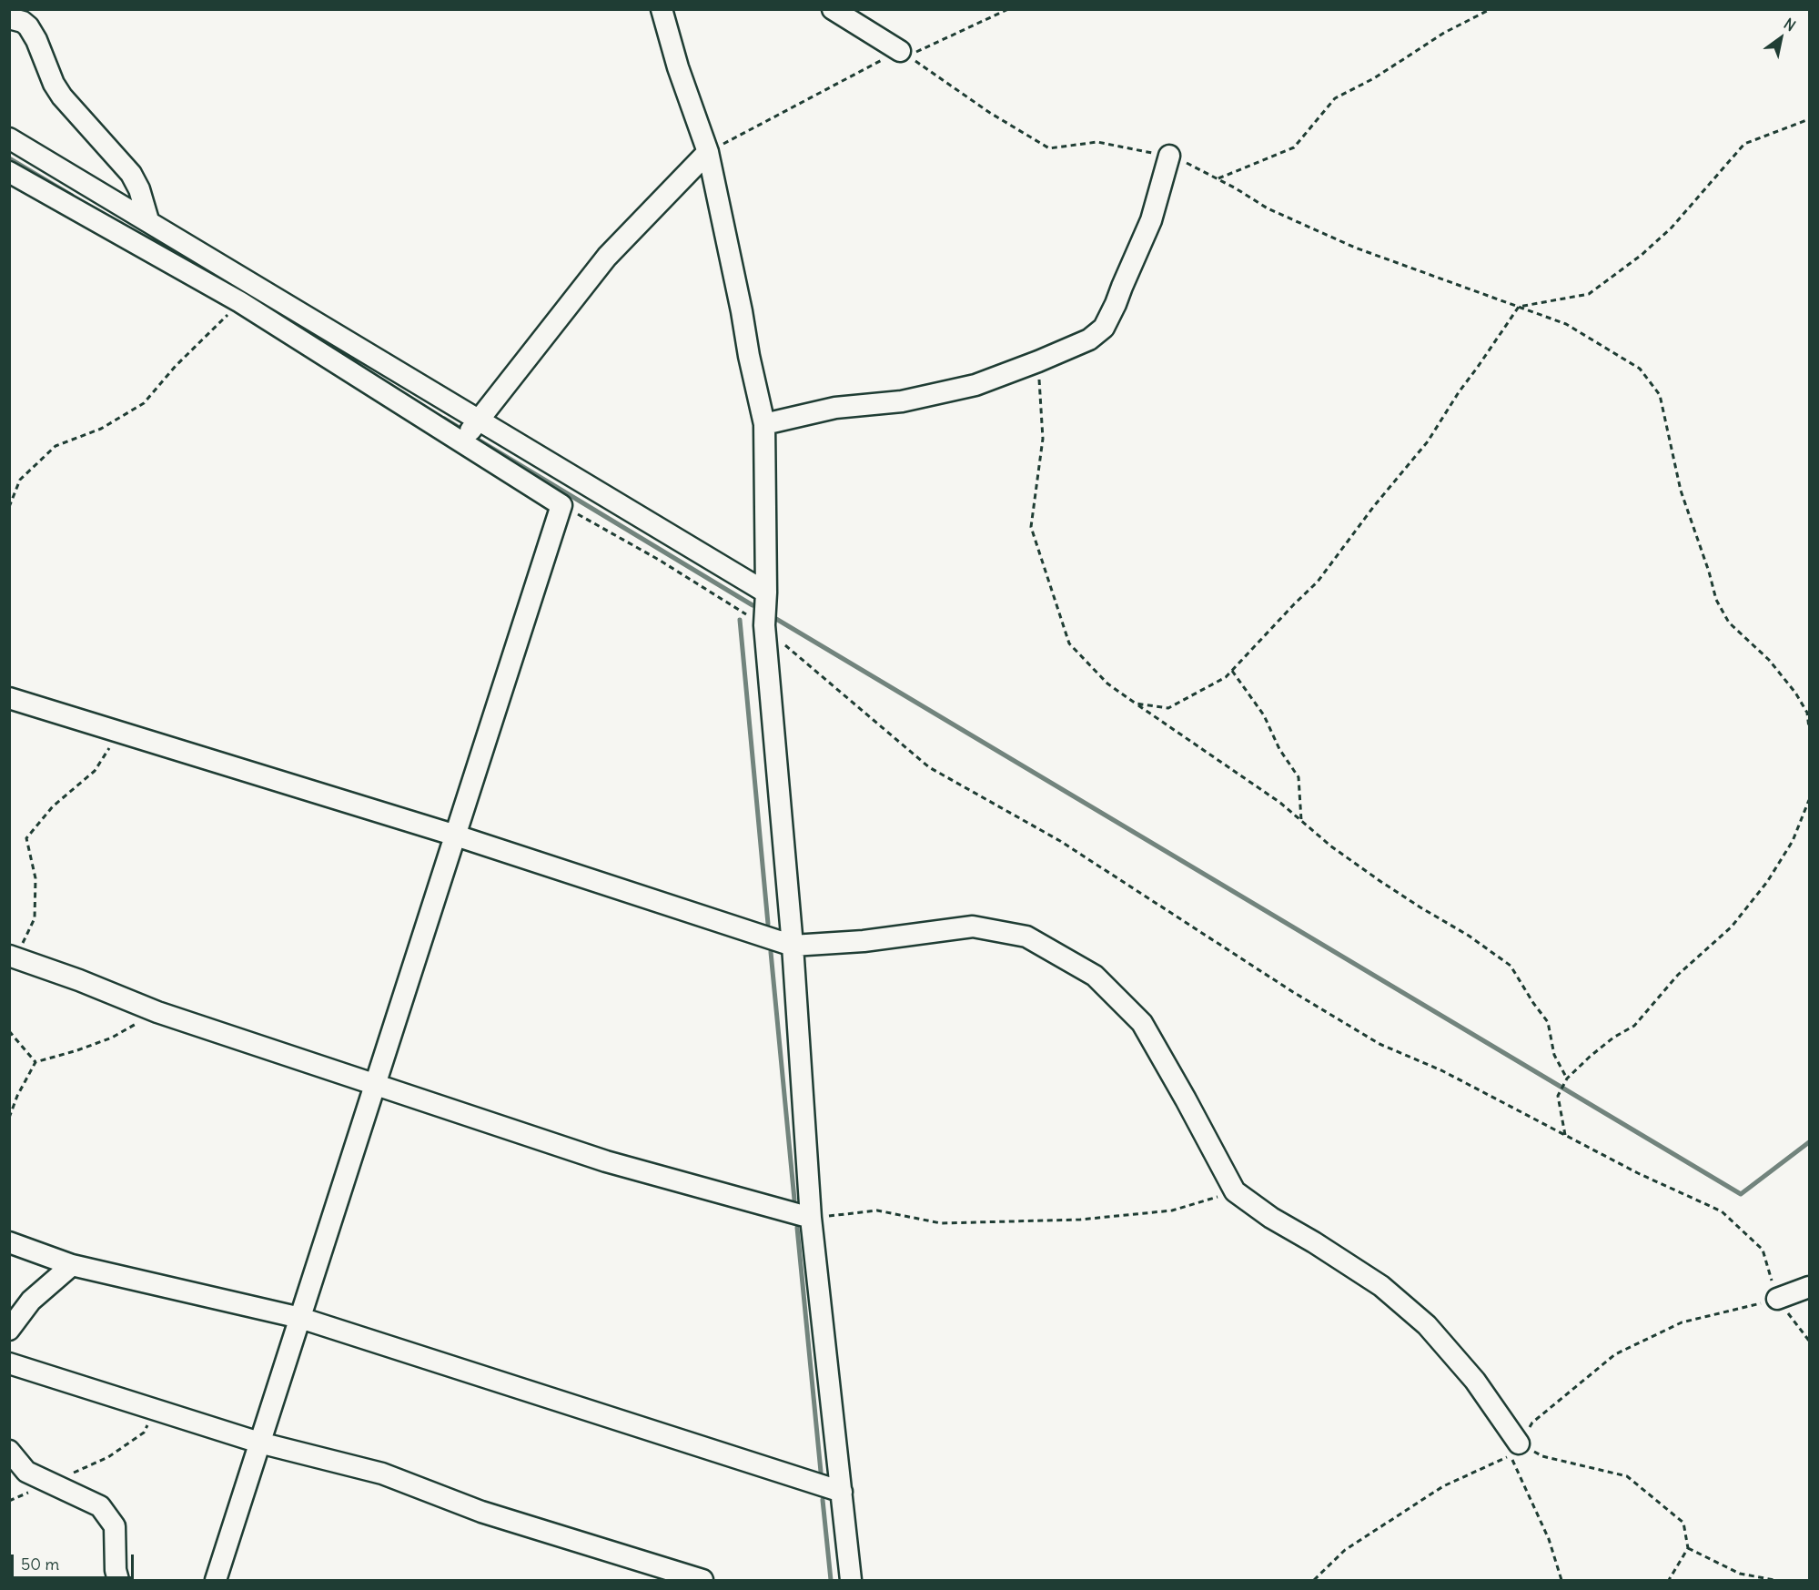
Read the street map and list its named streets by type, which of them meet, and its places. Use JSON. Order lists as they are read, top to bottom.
{
  "scale_bar": "50 m",
  "north": "top right"
}
